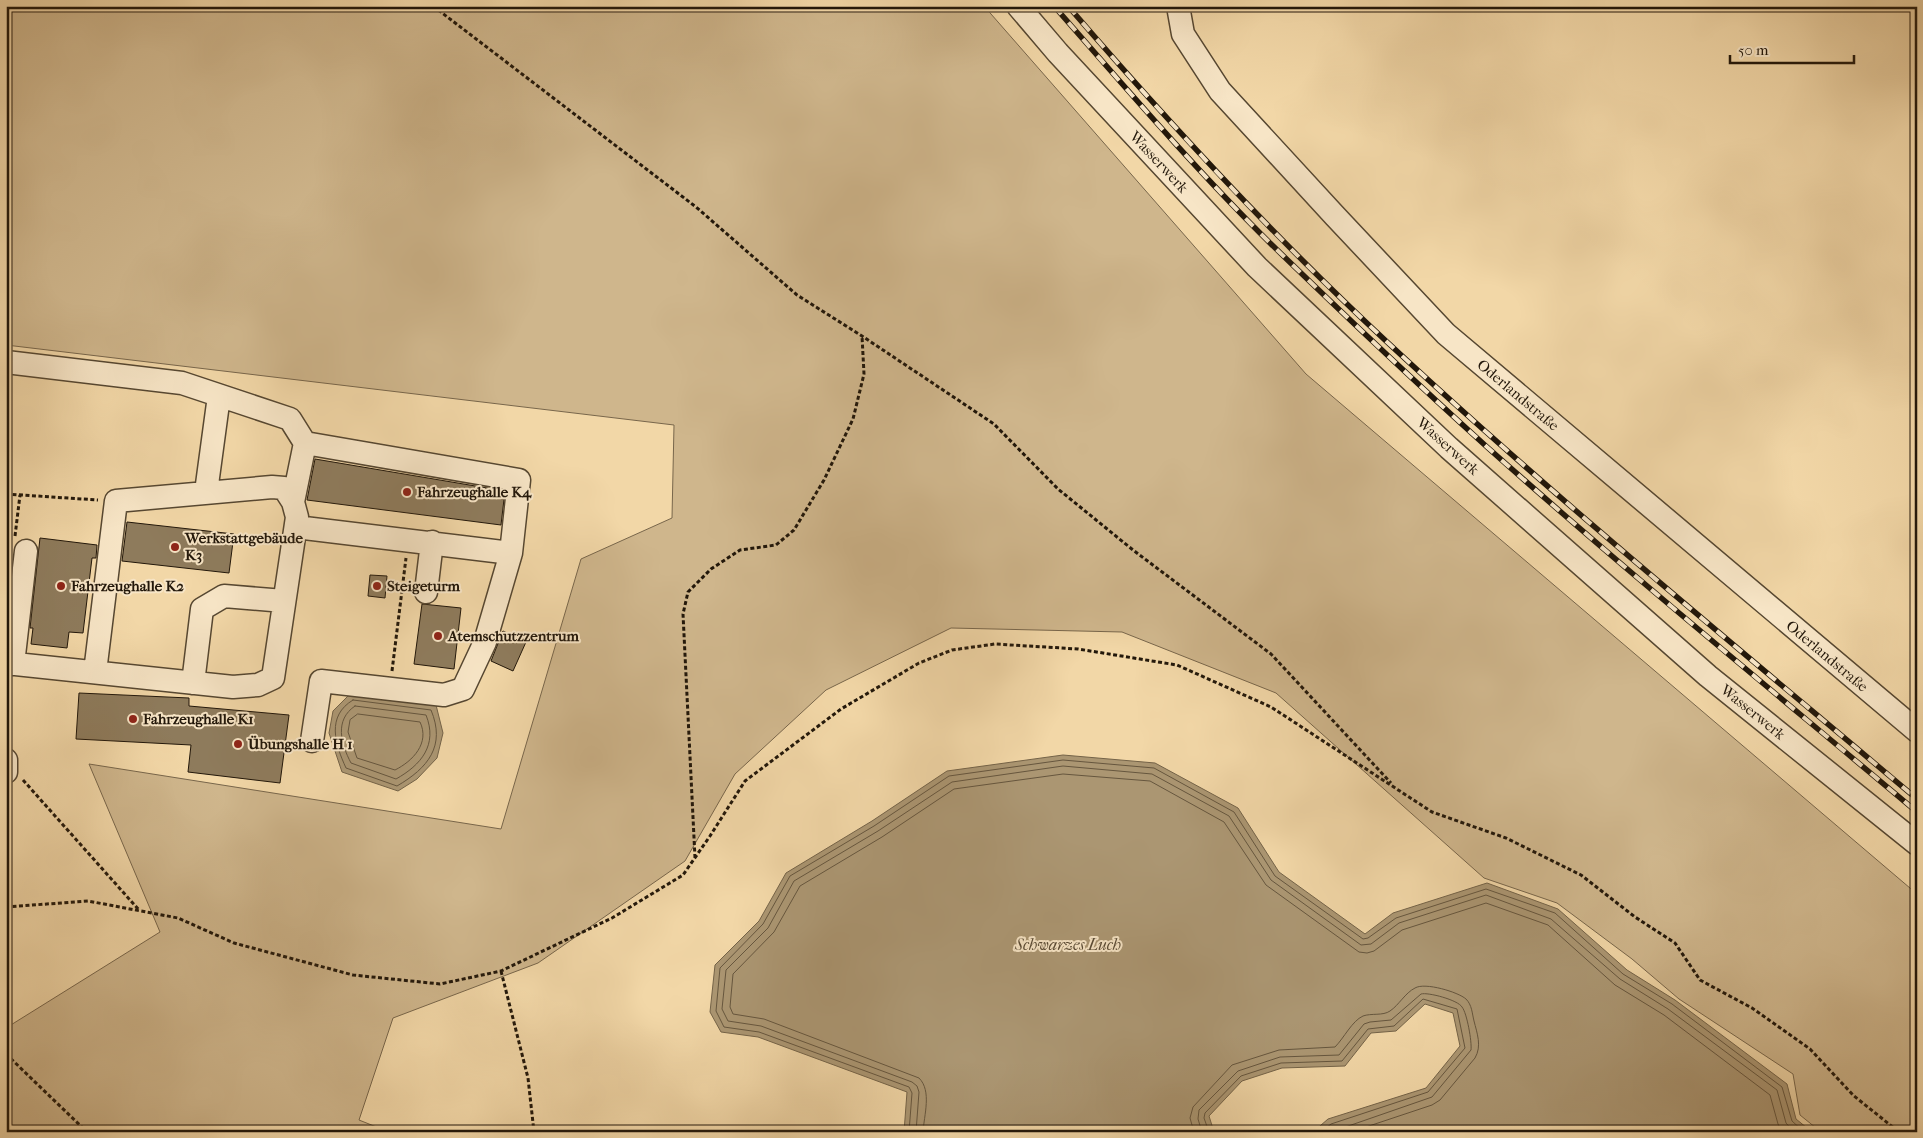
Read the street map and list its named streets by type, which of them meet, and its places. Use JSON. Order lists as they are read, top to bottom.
{
  "streets": {
    "street": ["Wasserwerk", "Oderlandstraße"]
  },
  "water": ["Schwarzes Luch"],
  "places": [
    "Fahrzeughalle K4",
    "Werkstattgebäude K3",
    "Fahrzeughalle K2",
    "Steigeturm",
    "Atemschutzzentrum",
    "Fahrzeughalle K1",
    "Übungshalle H 1"
  ],
  "scale_bar": "50 m"
}
